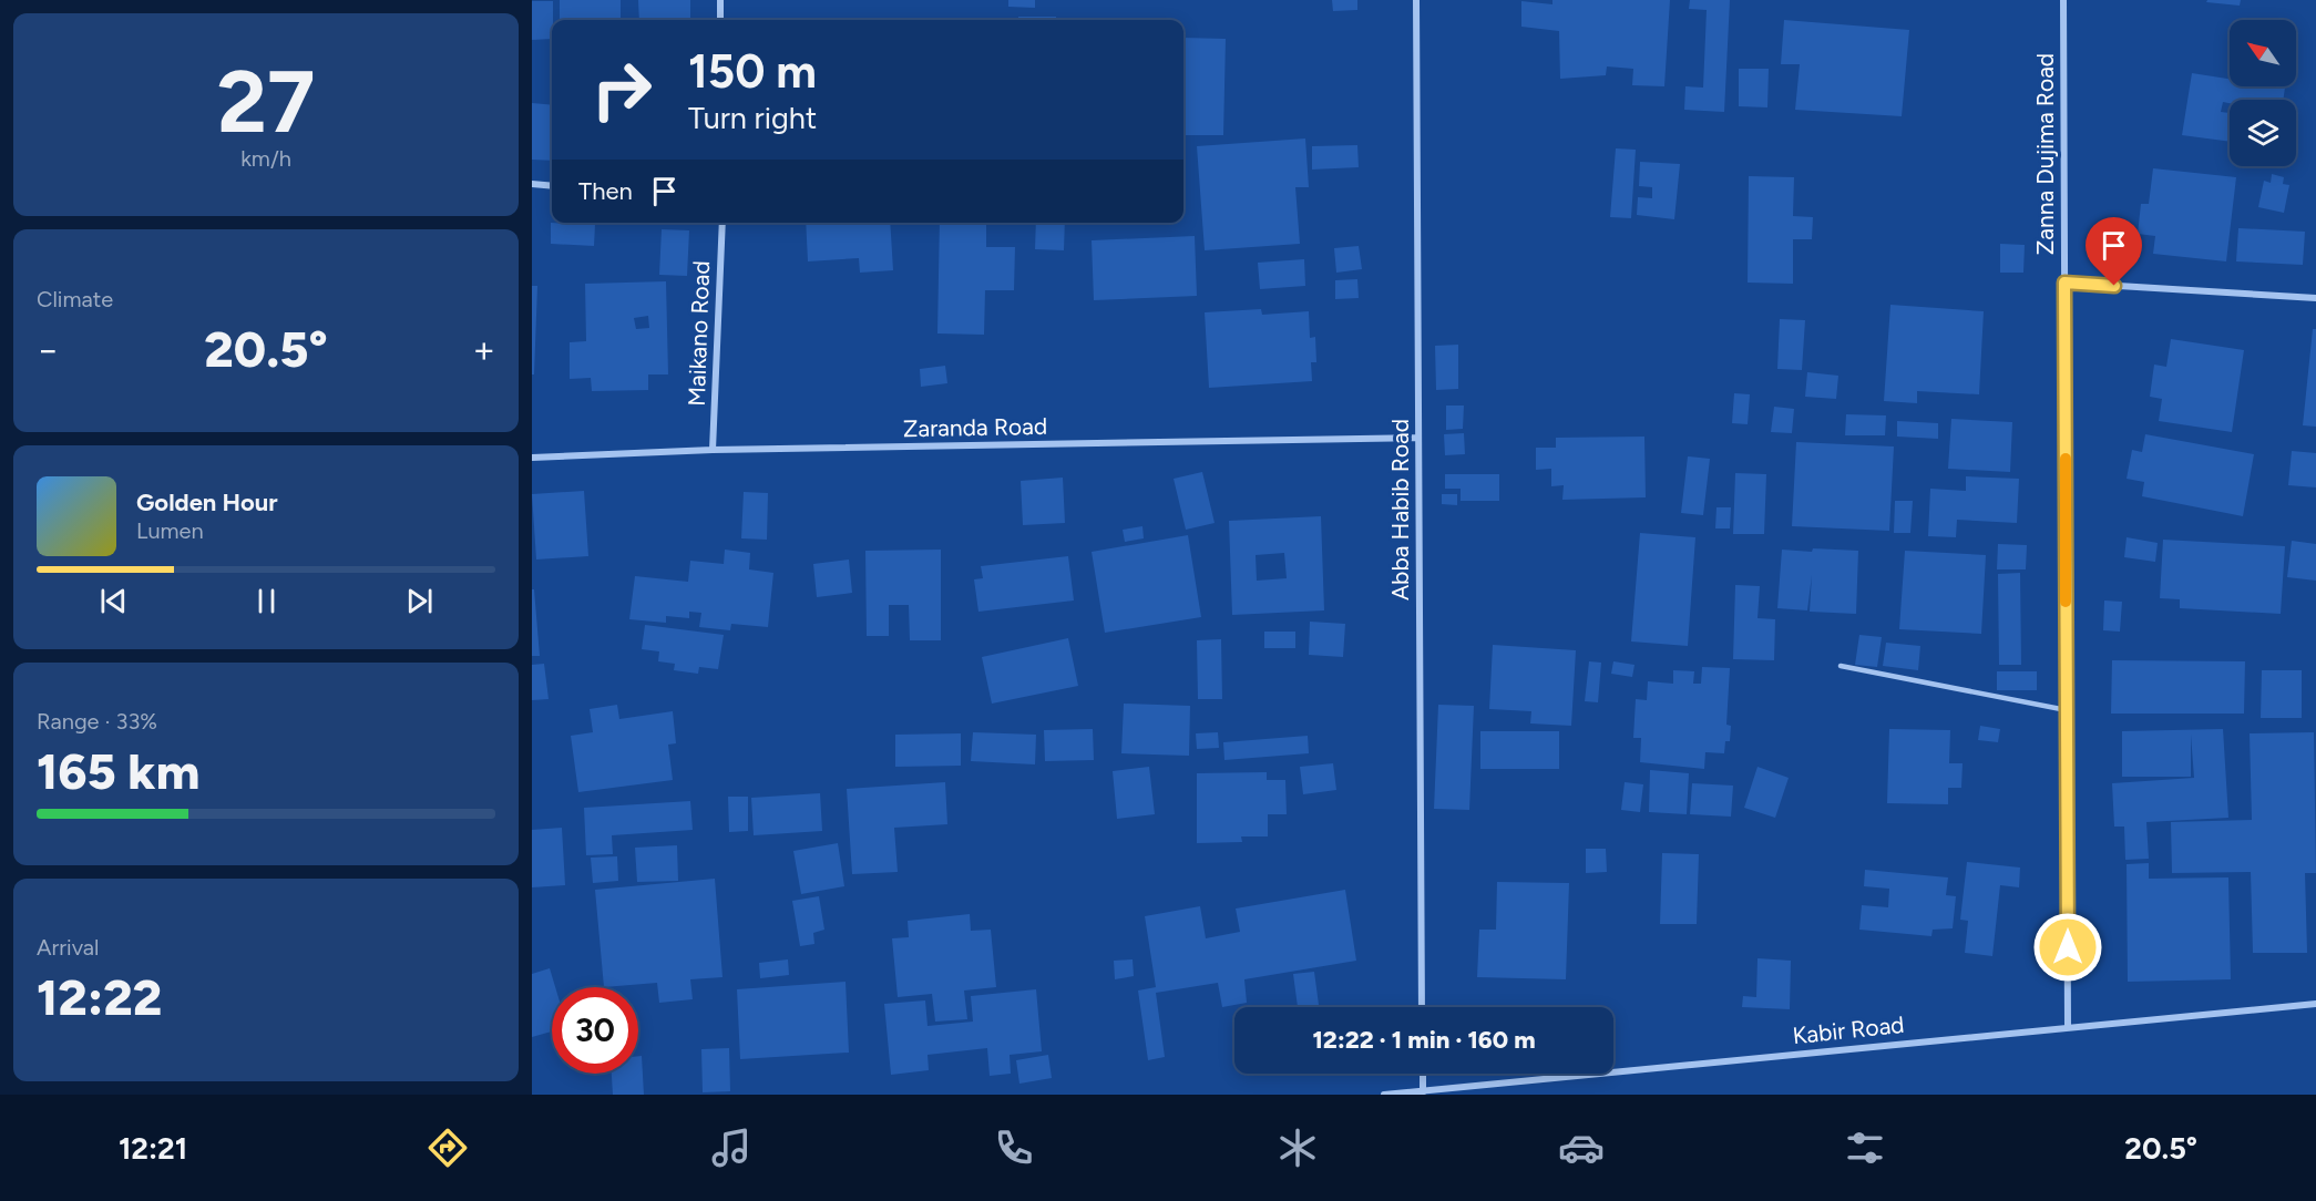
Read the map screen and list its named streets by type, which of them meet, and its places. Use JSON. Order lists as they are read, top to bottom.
{
  "streets": {
    "street": [
      "Zanna Dujima Road",
      "Maikano Road",
      "Zaranda Road",
      "Abba Habib Road",
      "Kabir Road"
    ]
  },
  "crossings": [
    ["Zanna Dujima Road", "Kabir Road"],
    ["Maikano Road", "Zaranda Road"],
    ["Zaranda Road", "Abba Habib Road"]
  ],
  "north": "top left",
  "page": {
    "tile": [
      ["27", "km/h"],
      "Climate",
      ["Range · 33%", "165 km"],
      ["Arrival", "12:22"]
    ],
    "turn": ["150 m", "Turn right"],
    "then": "Then",
    "heat": ["−", "20.5°", "+"],
    "song": ["Golden Hour", "Lumen"],
    "limit": "30",
    "trip": "12:22 · 1 min · 160 m",
    "tabs": ["12:21", "20.5°"]
  }
}
